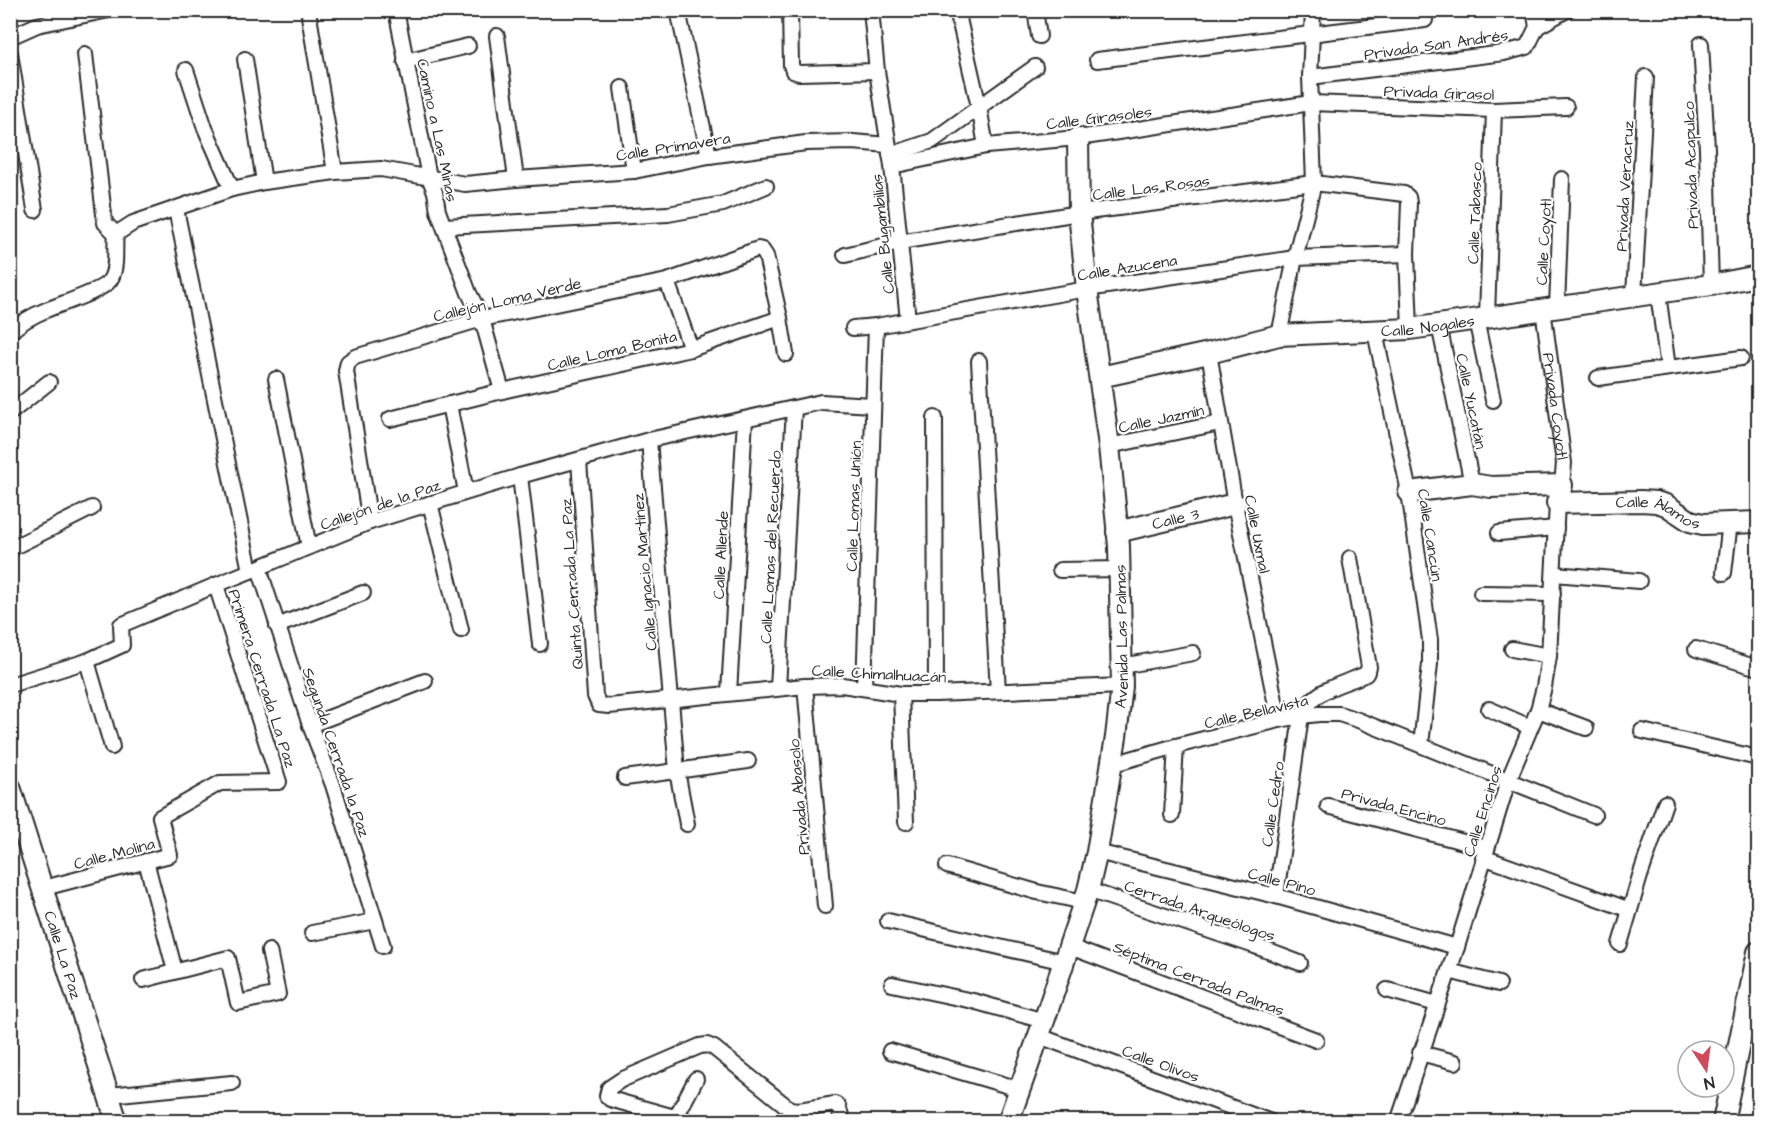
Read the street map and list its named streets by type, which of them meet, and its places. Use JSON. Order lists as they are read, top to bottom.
{
  "streets": {
    "main road": [
      "Calle Nogales",
      "Calle Álamos",
      "Calle 3",
      "Avenida Las Palmas",
      "Calle La Paz"
    ],
    "street": [
      "Privada San Andrés",
      "Privada Girasol",
      "Calle Girasoles",
      "Camino a Las Minas",
      "Calle Primavera",
      "Privada Acapulco",
      "Privada Veracruz",
      "Calle Las Rosas",
      "Calle Tabasco",
      "Calle Bugambilias",
      "Calle Coyotl",
      "Calle Azucena",
      "Callejón Loma Verde",
      "Calle Loma Bonita",
      "Calle Yucatán",
      "Privada Coyotl",
      "Calle Jazmín",
      "Callejón de la Paz",
      "Calle Lomas Unión",
      "Calle Uxmal",
      "Calle Cancún",
      "Calle Lomas del Recuerdo",
      "Calle Allende",
      "Calle Ignacio Martínez",
      "Quinta Cerrada La Paz",
      "Calle Chimalhuacán",
      "Primera Cerrada La Paz",
      "Calle Bellavista",
      "Segunda Cerrada la Paz",
      "Privada Abasolo",
      "Calle Cedro",
      "Privada Encino",
      "Calle Encinos",
      "Calle Molina",
      "Calle Pino",
      "Cerrada Arqueólogos",
      "Séptima Cerrada Palmas",
      "Calle Olivos"
    ]
  },
  "crossings": [
    ["Privada Girasol", "Calle Girasoles"],
    ["Privada Girasol", "Calle Tabasco"],
    ["Calle Girasoles", "Calle Primavera"],
    ["Calle Girasoles", "Calle Bugambilias"],
    ["Calle Girasoles", "Avenida Las Palmas"],
    ["Camino a Las Minas", "Calle Primavera"],
    ["Camino a Las Minas", "Callejón Loma Verde"],
    ["Camino a Las Minas", "Calle Loma Bonita"],
    ["Calle Primavera", "Calle Bugambilias"],
    ["Calle Primavera", "Segunda Cerrada la Paz"],
    ["Privada Acapulco", "Calle Nogales"],
    ["Privada Veracruz", "Calle Nogales"],
    ["Calle Las Rosas", "Calle Bugambilias"],
    ["Calle Las Rosas", "Calle Azucena"],
    ["Calle Las Rosas", "Avenida Las Palmas"],
    ["Calle Tabasco", "Calle Nogales"],
    ["Calle Bugambilias", "Calle Azucena"],
    ["Calle Coyotl", "Calle Nogales"],
    ["Calle Coyotl", "Privada Coyotl"],
    ["Calle Azucena", "Calle Lomas Unión"],
    ["Calle Azucena", "Avenida Las Palmas"],
    ["Callejón Loma Verde", "Calle Loma Bonita"],
    ["Callejón Loma Verde", "Callejón de la Paz"],
    ["Calle Nogales", "Calle Yucatán"],
    ["Calle Nogales", "Privada Coyotl"],
    ["Calle Nogales", "Calle Uxmal"],
    ["Calle Nogales", "Calle Cancún"],
    ["Calle Nogales", "Avenida Las Palmas"],
    ["Calle Yucatán", "Calle Álamos"],
    ["Privada Coyotl", "Calle Álamos"],
    ["Privada Coyotl", "Calle Encinos"],
    ["Calle Jazmín", "Calle Uxmal"],
    ["Calle Jazmín", "Avenida Las Palmas"],
    ["Callejón de la Paz", "Calle Lomas Unión"],
    ["Callejón de la Paz", "Calle Lomas del Recuerdo"],
    ["Callejón de la Paz", "Calle Allende"],
    ["Callejón de la Paz", "Calle Ignacio Martínez"],
    ["Callejón de la Paz", "Quinta Cerrada La Paz"],
    ["Callejón de la Paz", "Primera Cerrada La Paz"],
    ["Callejón de la Paz", "Segunda Cerrada la Paz"],
    ["Calle Lomas Unión", "Calle Chimalhuacán"],
    ["Calle Álamos", "Calle Cancún"],
    ["Calle Álamos", "Calle Encinos"],
    ["Calle 3", "Calle Uxmal"],
    ["Calle 3", "Avenida Las Palmas"],
    ["Calle Uxmal", "Calle Bellavista"],
    ["Calle Cancún", "Calle Bellavista"],
    ["Calle Lomas del Recuerdo", "Calle Chimalhuacán"],
    ["Calle Allende", "Calle Chimalhuacán"],
    ["Calle Ignacio Martínez", "Calle Chimalhuacán"],
    ["Quinta Cerrada La Paz", "Calle Chimalhuacán"],
    ["Avenida Las Palmas", "Calle Chimalhuacán"],
    ["Avenida Las Palmas", "Calle Bellavista"],
    ["Avenida Las Palmas", "Calle Pino"],
    ["Avenida Las Palmas", "Cerrada Arqueólogos"],
    ["Avenida Las Palmas", "Séptima Cerrada Palmas"],
    ["Avenida Las Palmas", "Calle Olivos"],
    ["Calle Chimalhuacán", "Privada Abasolo"],
    ["Primera Cerrada La Paz", "Calle Molina"],
    ["Calle Bellavista", "Calle Cedro"],
    ["Calle Bellavista", "Calle Encinos"],
    ["Calle Cedro", "Calle Pino"],
    ["Privada Encino", "Calle Encinos"],
    ["Calle Encinos", "Calle Pino"],
    ["Calle Molina", "Calle La Paz"]
  ],
  "north": "bottom"
}
